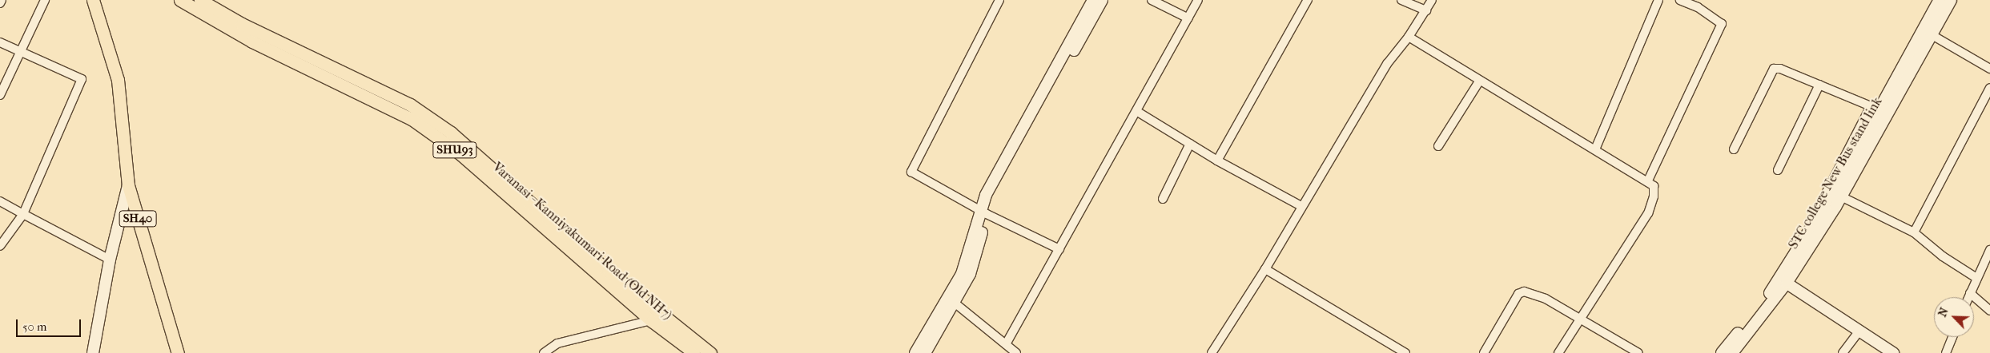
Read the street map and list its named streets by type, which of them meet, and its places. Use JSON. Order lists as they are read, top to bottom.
{
  "streets": {
    "main road": ["SHU93", "SH40", "Varanasi - Kanniyakumari Road (Old NH7)"],
    "street": ["STC college New Bus stand link"]
  },
  "scale_bar": "50 m",
  "north": "top left"
}
